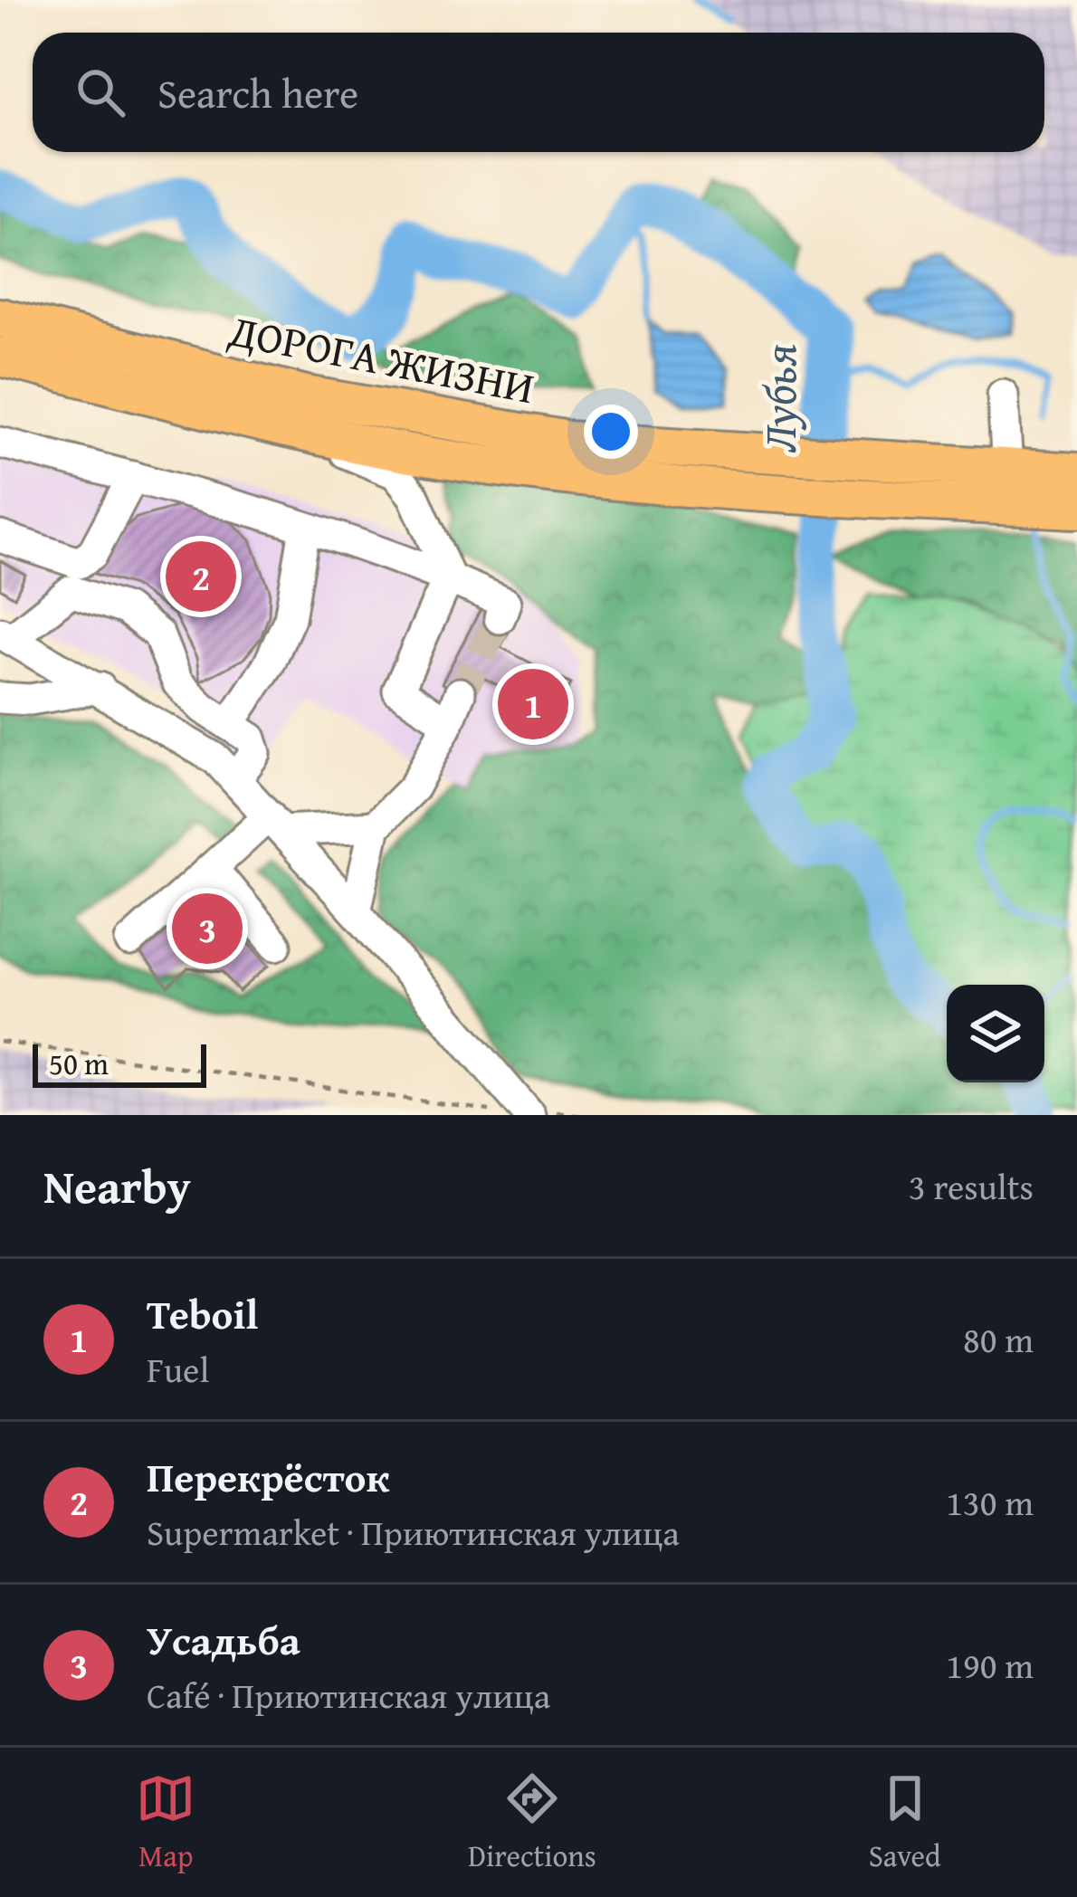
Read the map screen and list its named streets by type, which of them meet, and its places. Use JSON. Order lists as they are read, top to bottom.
{
  "streets": {
    "main road": ["ДОРОГА ЖИЗНИ"]
  },
  "water": ["Лубья"],
  "scale_bar": "50 m",
  "page": {
    "search": "Search here",
    "pins": ["2", "1", "3"],
    "scale": "50 m",
    "heading": ["Nearby", "3 results"],
    "list": [
      {
        "mark": "1",
        "name": "Teboil",
        "note": "Fuel",
        "value": "80 m"
      },
      {
        "mark": "2",
        "name": "Перекрёсток",
        "note": "Supermarket · Приютинская улица",
        "value": "130 m"
      },
      {
        "mark": "3",
        "name": "Усадьба",
        "note": "Café · Приютинская улица",
        "value": "190 m"
      }
    ],
    "nav": ["Map", "Directions", "Saved"]
  }
}
